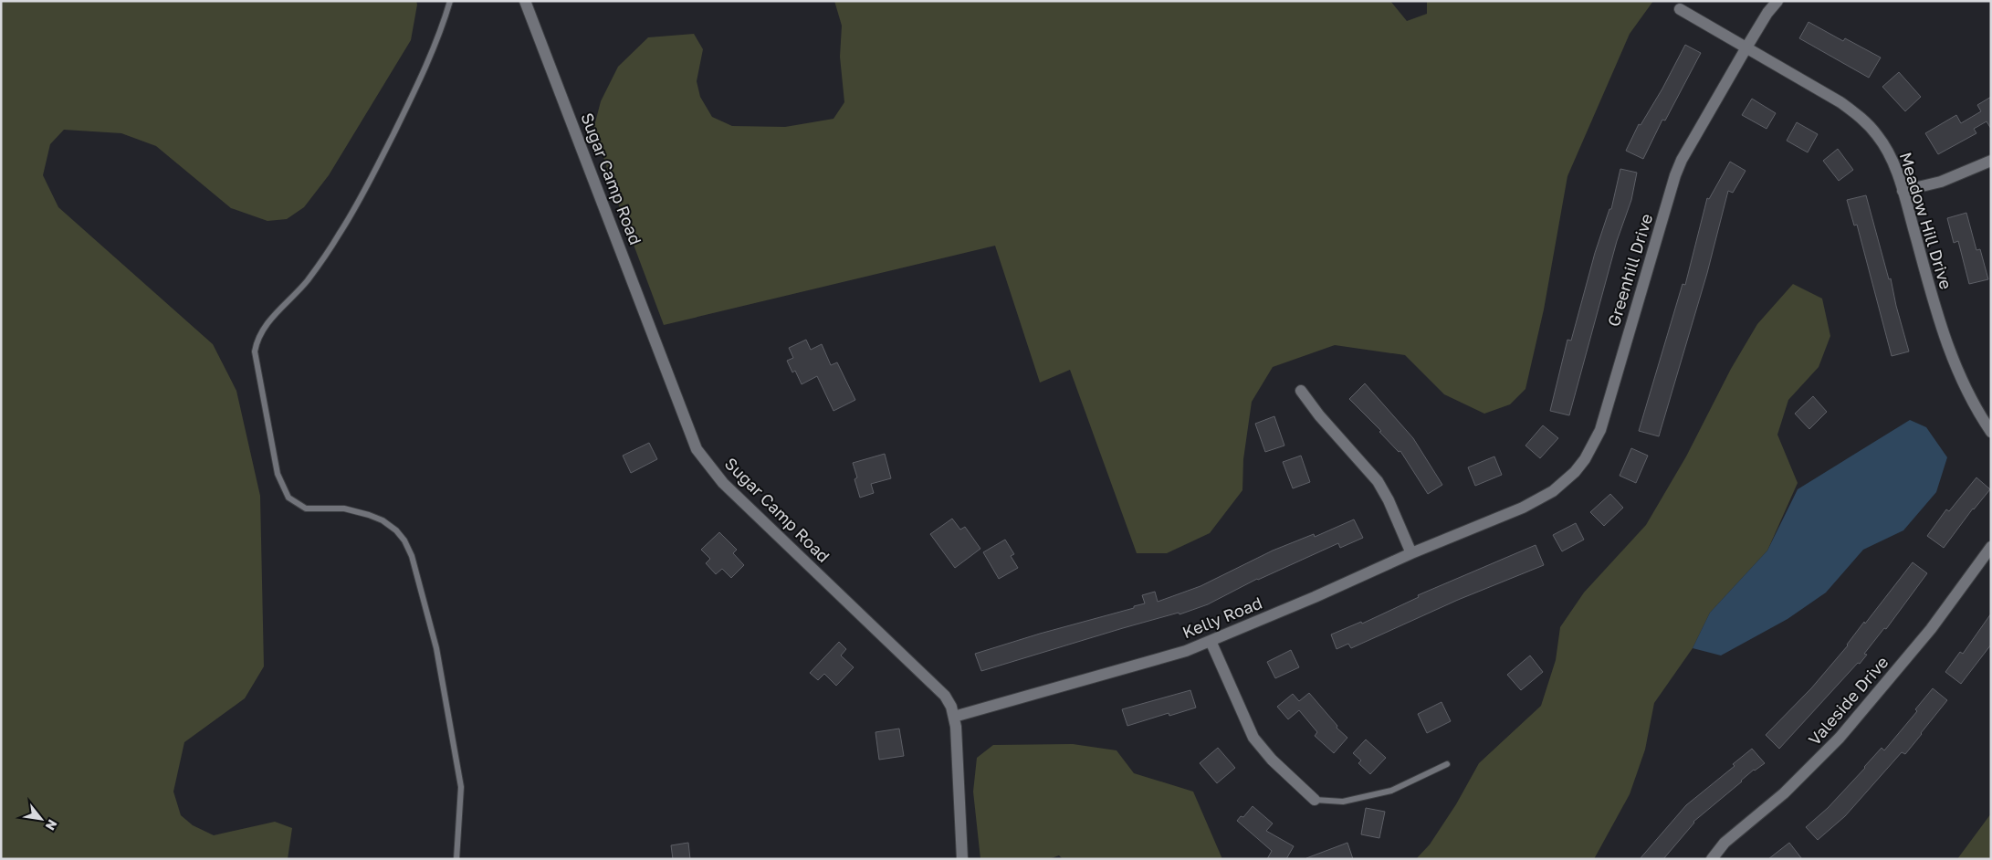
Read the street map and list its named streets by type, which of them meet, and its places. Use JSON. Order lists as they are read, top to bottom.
{
  "streets": {
    "street": [
      "Sugar Camp Road",
      "Meadow Hill Drive",
      "Greenhill Drive",
      "Kelly Road",
      "Valeside Drive"
    ]
  },
  "crossings": [
    ["Sugar Camp Road", "Kelly Road"],
    ["Meadow Hill Drive", "Greenhill Drive"],
    ["Greenhill Drive", "Kelly Road"]
  ],
  "north": "bottom right"
}
